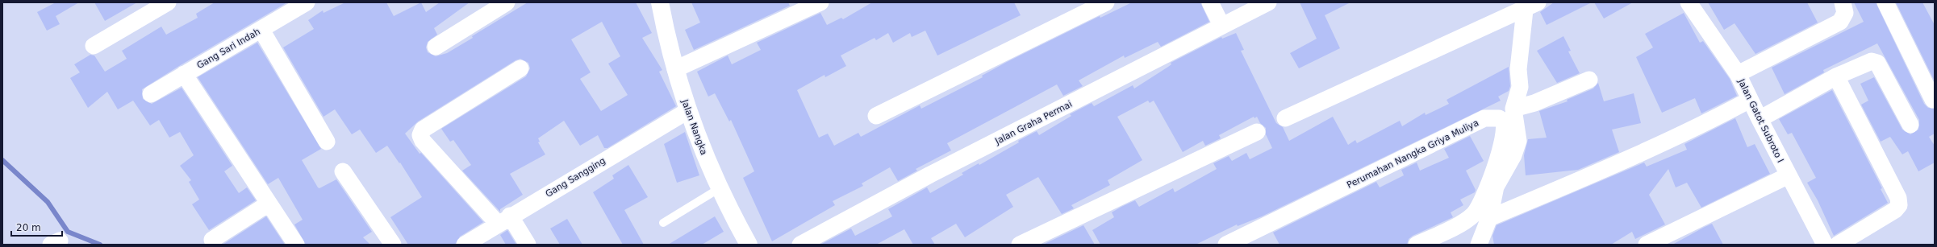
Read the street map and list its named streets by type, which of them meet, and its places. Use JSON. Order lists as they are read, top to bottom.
{
  "streets": {
    "main road": ["Jalan Nangka"],
    "street": [
      "Gang Sari Indah",
      "Jalan Gatot Subroto I",
      "Jalan Graha Permai",
      "Perumahan Nangka Griya Muliya",
      "Gang Sangging"
    ]
  },
  "crossings": [
    ["Jalan Nangka", "Gang Sangging"]
  ],
  "scale_bar": "20 m"
}
